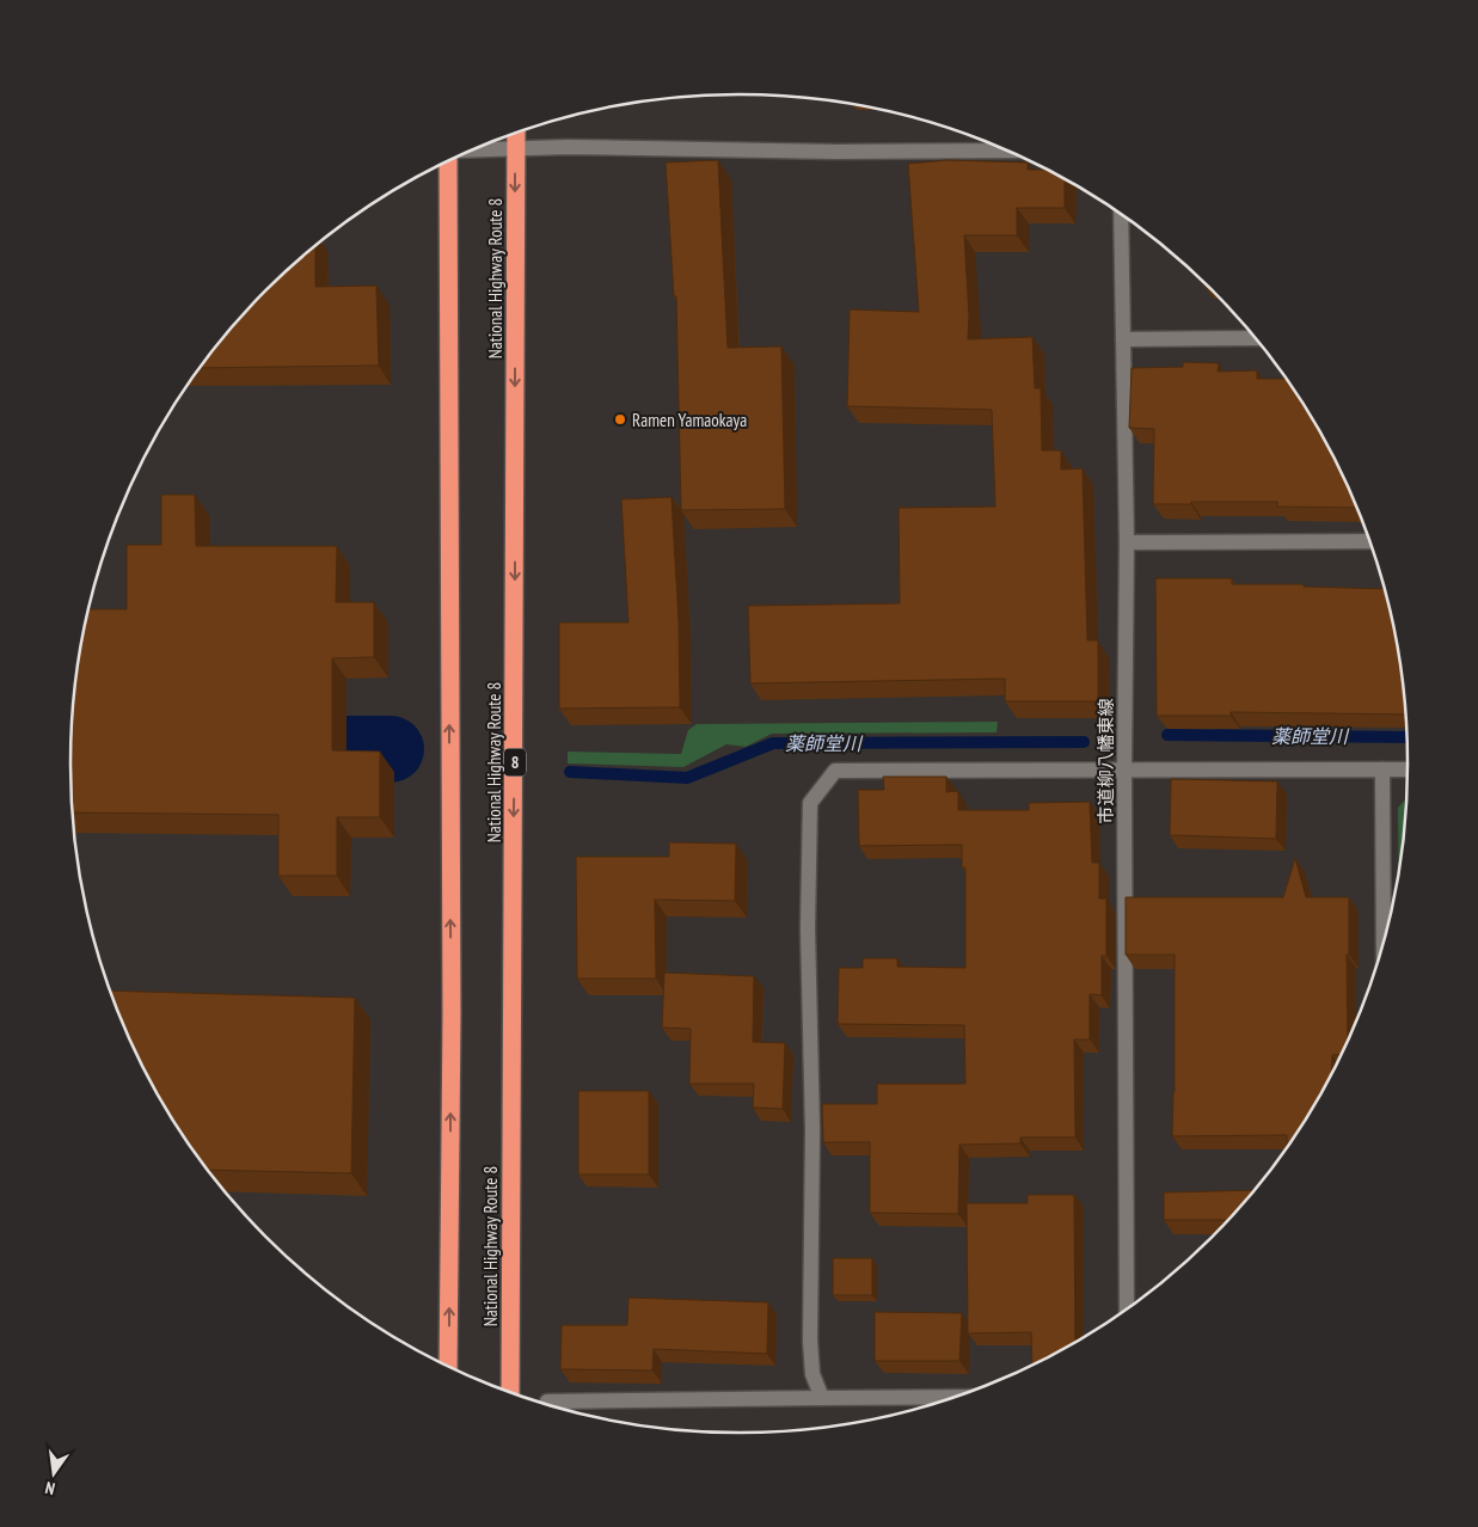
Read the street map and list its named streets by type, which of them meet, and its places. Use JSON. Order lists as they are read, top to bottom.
{
  "streets": {
    "highway": ["National Highway Route 8", "8"],
    "street": ["市道柳八幡東線"]
  },
  "water": ["薬師堂川"],
  "places": ["Ramen Yamaokaya"],
  "north": "bottom"
}
